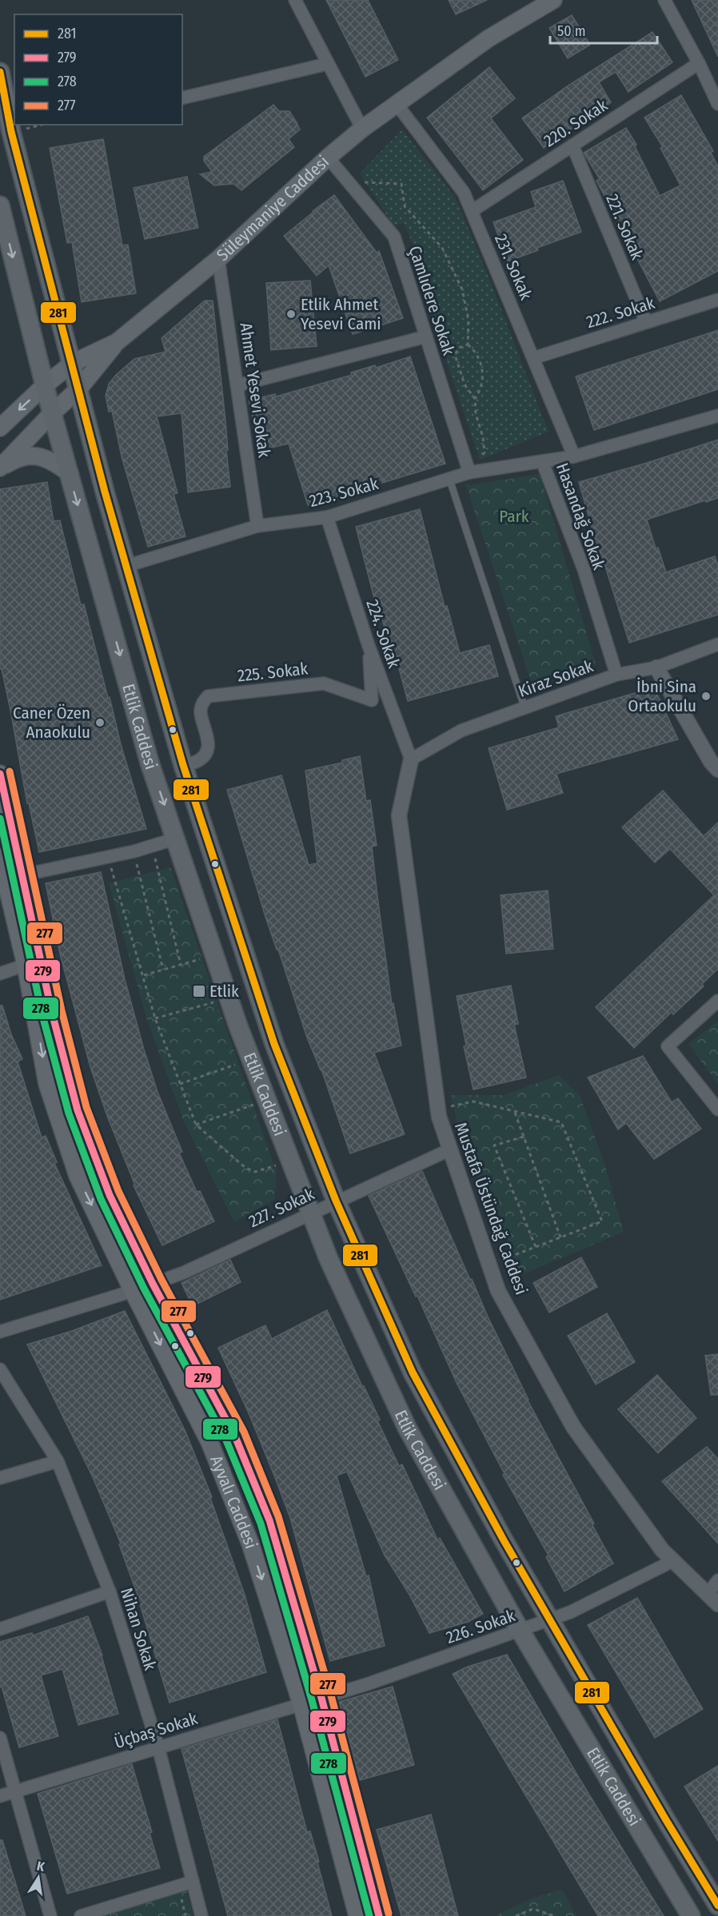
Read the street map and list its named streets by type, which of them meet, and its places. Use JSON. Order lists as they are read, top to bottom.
{
  "streets": {
    "main road": ["Süleymaniye Caddesi", "Etlik Caddesi", "Ayvalı Caddesi"],
    "street": [
      "220. Sokak",
      "221. Sokak",
      "231. Sokak",
      "Çamlıdere Sokak",
      "222. Sokak",
      "Ahmet Yesevi Sokak",
      "223. Sokak",
      "Hasandağ Sokak",
      "224. Sokak",
      "225. Sokak",
      "Kiraz Sokak",
      "227. Sokak",
      "Mustafa Üstündağ Caddesi",
      "226. Sokak",
      "Nihan Sokak",
      "Üçbaş Sokak"
    ]
  },
  "crossings": [
    ["220. Sokak", "221. Sokak"],
    ["220. Sokak", "231. Sokak"],
    ["Süleymaniye Caddesi", "231. Sokak"],
    ["Süleymaniye Caddesi", "Çamlıdere Sokak"],
    ["Süleymaniye Caddesi", "Ahmet Yesevi Sokak"],
    ["Süleymaniye Caddesi", "Etlik Caddesi"],
    ["221. Sokak", "222. Sokak"],
    ["231. Sokak", "222. Sokak"],
    ["231. Sokak", "Hasandağ Sokak"],
    ["Çamlıdere Sokak", "223. Sokak"],
    ["Ahmet Yesevi Sokak", "223. Sokak"],
    ["223. Sokak", "Hasandağ Sokak"],
    ["223. Sokak", "224. Sokak"],
    ["223. Sokak", "Etlik Caddesi"],
    ["Hasandağ Sokak", "Kiraz Sokak"],
    ["224. Sokak", "225. Sokak"],
    ["224. Sokak", "Kiraz Sokak"],
    ["224. Sokak", "Mustafa Üstündağ Caddesi"],
    ["225. Sokak", "Etlik Caddesi"],
    ["Kiraz Sokak", "Mustafa Üstündağ Caddesi"],
    ["Etlik Caddesi", "227. Sokak"],
    ["Etlik Caddesi", "226. Sokak"],
    ["227. Sokak", "Mustafa Üstündağ Caddesi"],
    ["227. Sokak", "Ayvalı Caddesi"],
    ["Mustafa Üstündağ Caddesi", "226. Sokak"],
    ["Ayvalı Caddesi", "226. Sokak"],
    ["Ayvalı Caddesi", "Üçbaş Sokak"],
    ["226. Sokak", "Üçbaş Sokak"],
    ["Nihan Sokak", "Üçbaş Sokak"]
  ],
  "parks": ["Park"],
  "places": {
    "other": ["Etlik Ahmet Yesevi Cami", "İbni Sina Ortaokulu", "Caner Özen Anaokulu"],
    "transit": ["Etlik"]
  },
  "lines": [
    "transit line 281",
    "transit line 277",
    "transit line 279",
    "transit line 278"
  ],
  "legend": [
    "281",
    "279",
    "278",
    "277"
  ],
  "scale_bar": "50 m",
  "north": "top"
}
